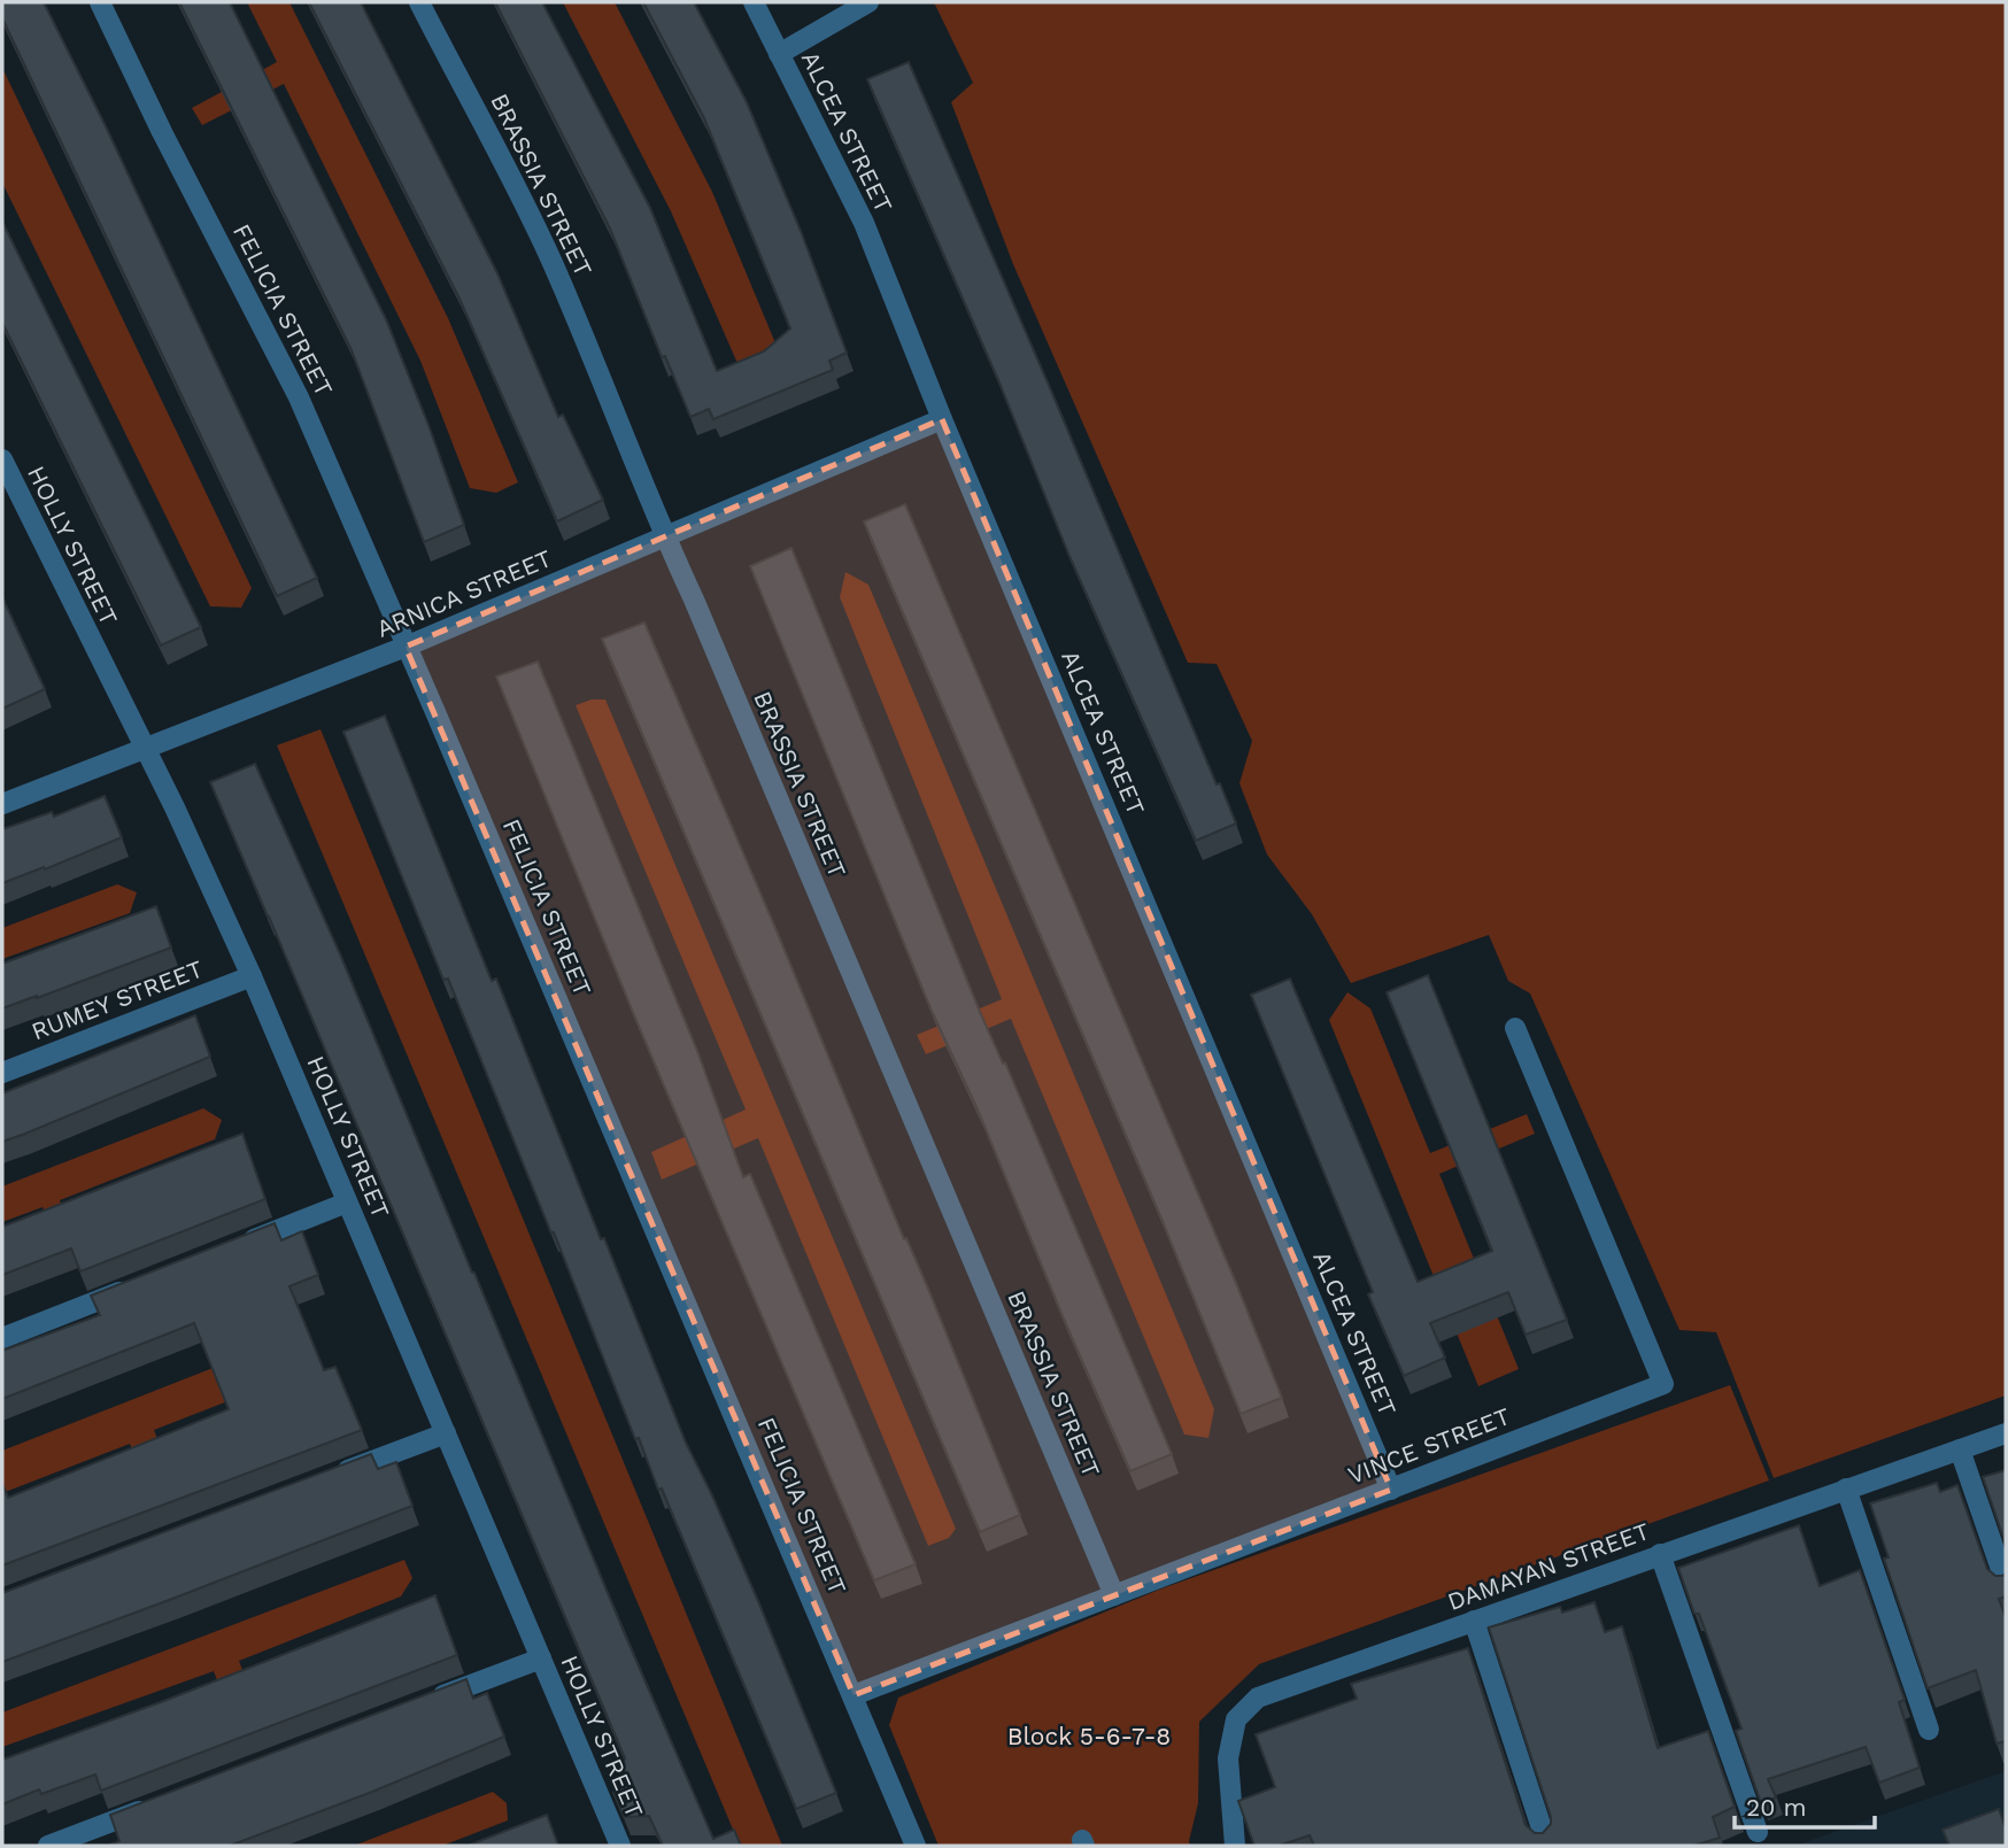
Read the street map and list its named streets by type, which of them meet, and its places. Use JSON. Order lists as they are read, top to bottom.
{
  "streets": {
    "street": [
      "ALCEA STREET",
      "BRASSIA STREET",
      "FELICIA STREET",
      "HOLLY STREET",
      "ARNICA STREET",
      "RUMEY STREET",
      "VINCE STREET",
      "DAMAYAN STREET"
    ]
  },
  "crossings": [
    ["ALCEA STREET", "ARNICA STREET"],
    ["ALCEA STREET", "VINCE STREET"],
    ["BRASSIA STREET", "ARNICA STREET"],
    ["BRASSIA STREET", "VINCE STREET"],
    ["FELICIA STREET", "ARNICA STREET"],
    ["FELICIA STREET", "VINCE STREET"],
    ["HOLLY STREET", "ARNICA STREET"],
    ["HOLLY STREET", "RUMEY STREET"]
  ],
  "parks": ["Block 5-6-7-8"],
  "scale_bar": "20 m"
}
